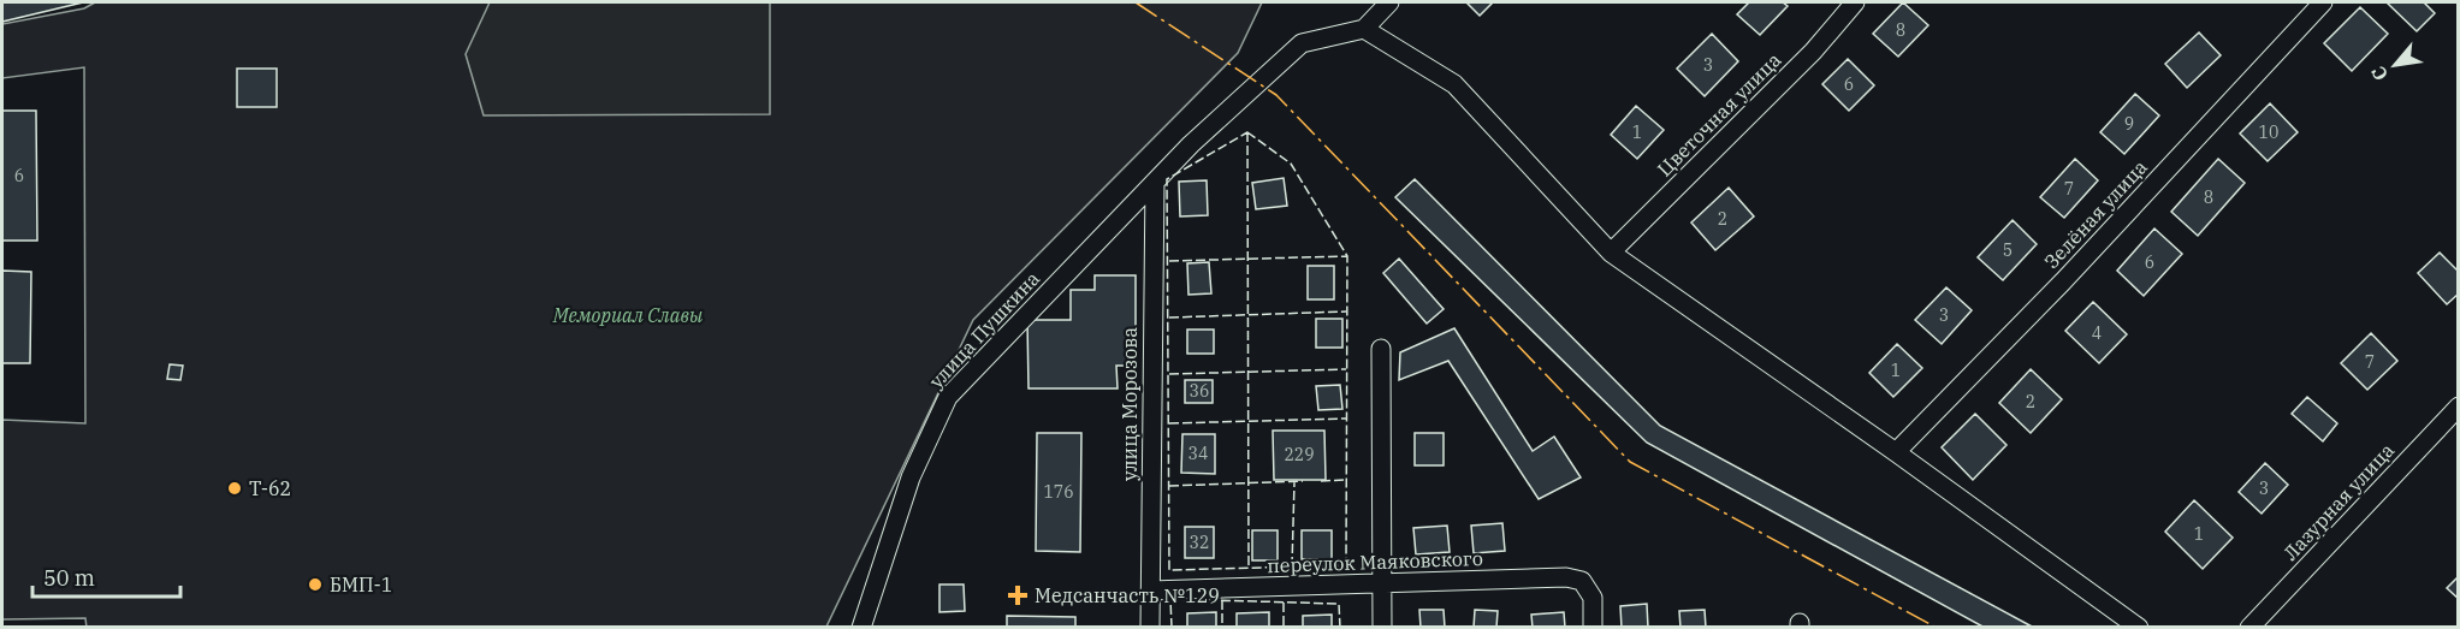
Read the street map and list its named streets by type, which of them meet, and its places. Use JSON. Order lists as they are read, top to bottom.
{
  "streets": {
    "street": [
      "Цветочная улица",
      "Зелёная улица",
      "улица Пушкина",
      "улица Морозова",
      "Лазурная улица",
      "переулок Маяковского"
    ]
  },
  "crossings": [
    ["улица Пушкина", "улица Морозова"],
    ["улица Морозова", "переулок Маяковского"]
  ],
  "parks": ["Мемориал Славы"],
  "places": {
    "other": ["Т-62", "БМП-1"],
    "health": ["Медсанчасть №129"]
  },
  "house_numbers": [
    "8",
    "3",
    "6",
    "9",
    "1",
    "10",
    "6",
    "7",
    "8",
    "2",
    "5",
    "6",
    "3",
    "4",
    "7",
    "1",
    "36",
    "2",
    "34",
    "229",
    "3",
    "176",
    "1",
    "32"
  ],
  "scale_bar": "50 m",
  "north": "bottom left"
}
